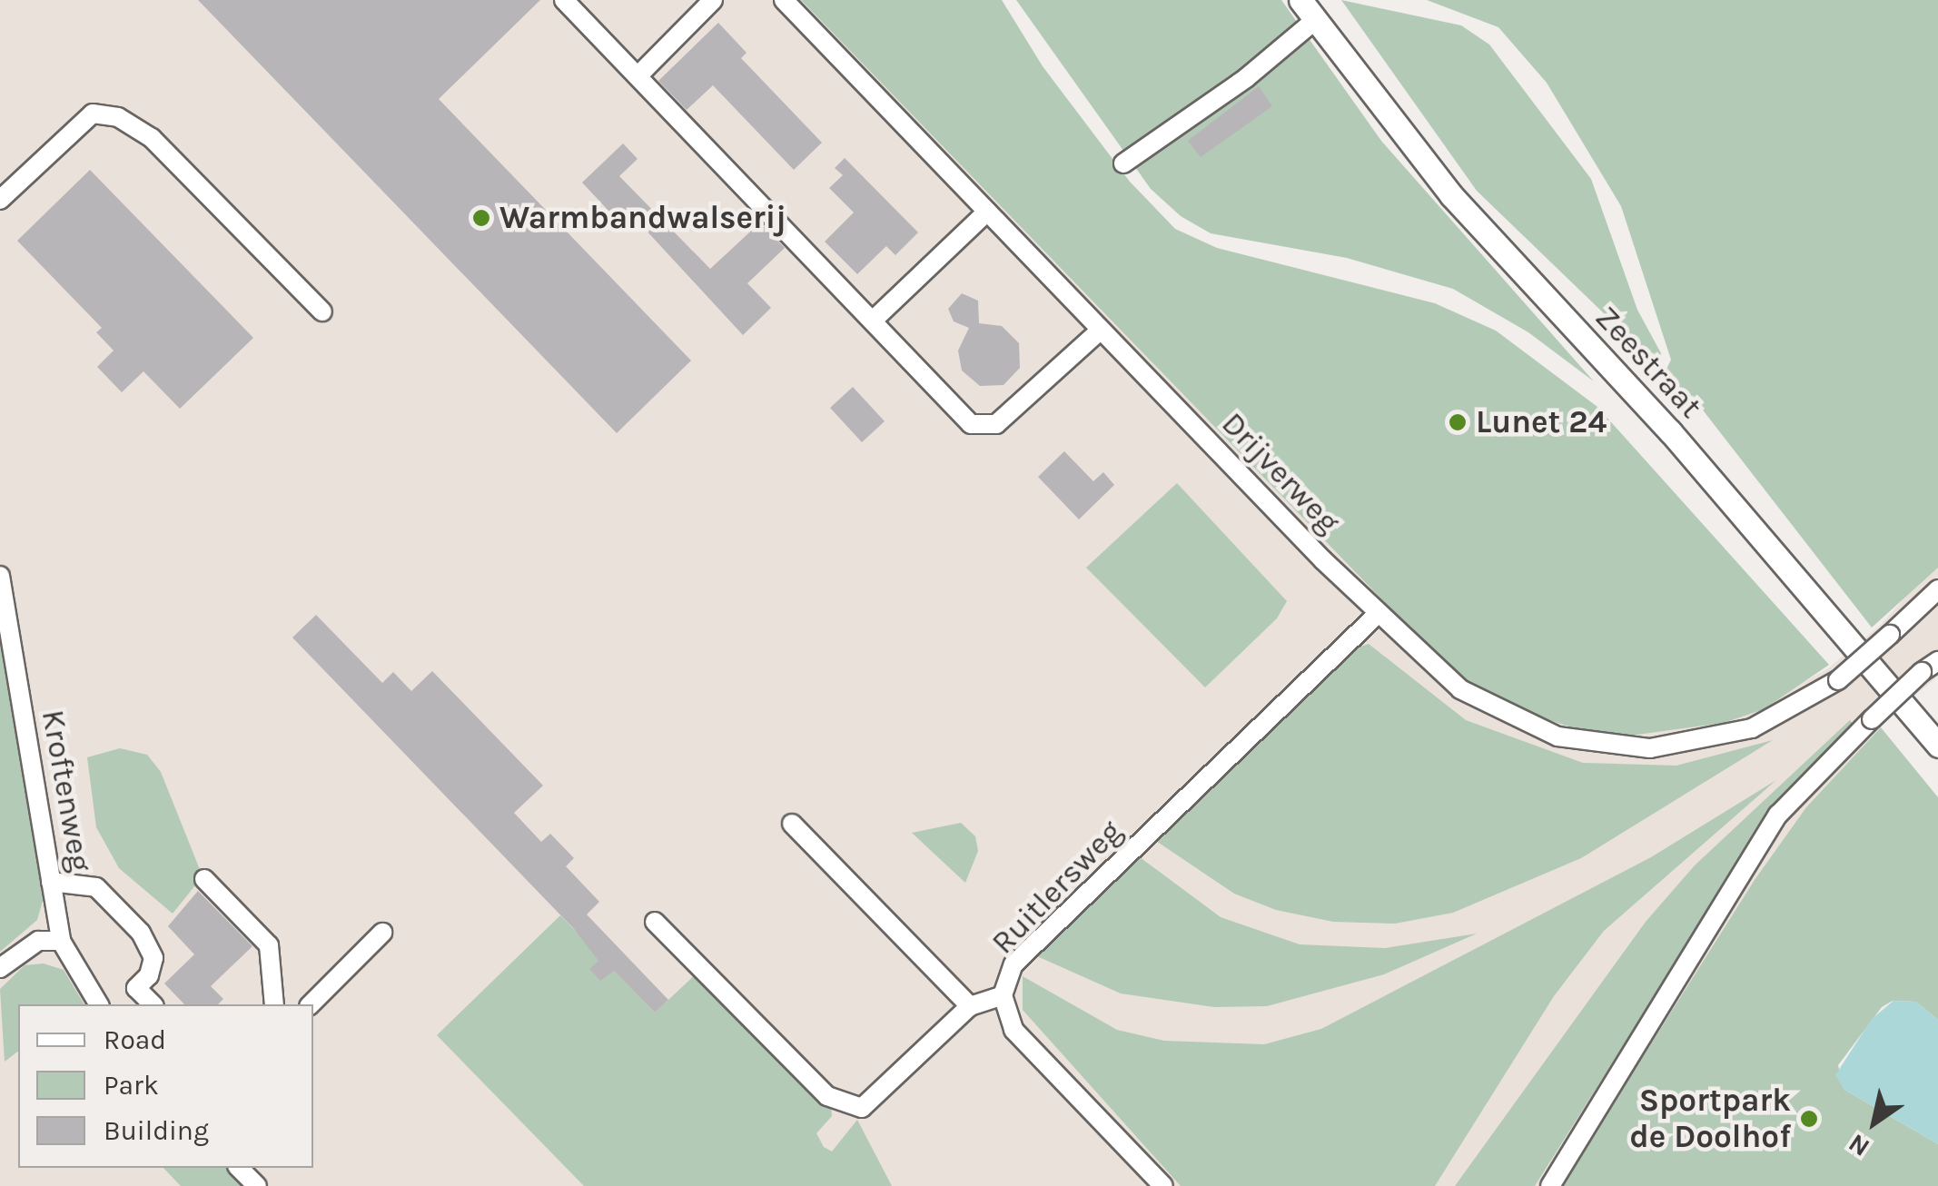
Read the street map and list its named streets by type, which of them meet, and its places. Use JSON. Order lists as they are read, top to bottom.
{
  "streets": {
    "main road": ["Zeestraat"],
    "street": ["Drijverweg", "Kroftenweg", "Ruitlersweg"]
  },
  "crossings": [
    ["Drijverweg", "Ruitlersweg"]
  ],
  "places": ["Warmbandwalserij", "Lunet 24", "Sportpark de Doolhof"],
  "legend": ["Road", "Park", "Building"],
  "north": "bottom left"
}
